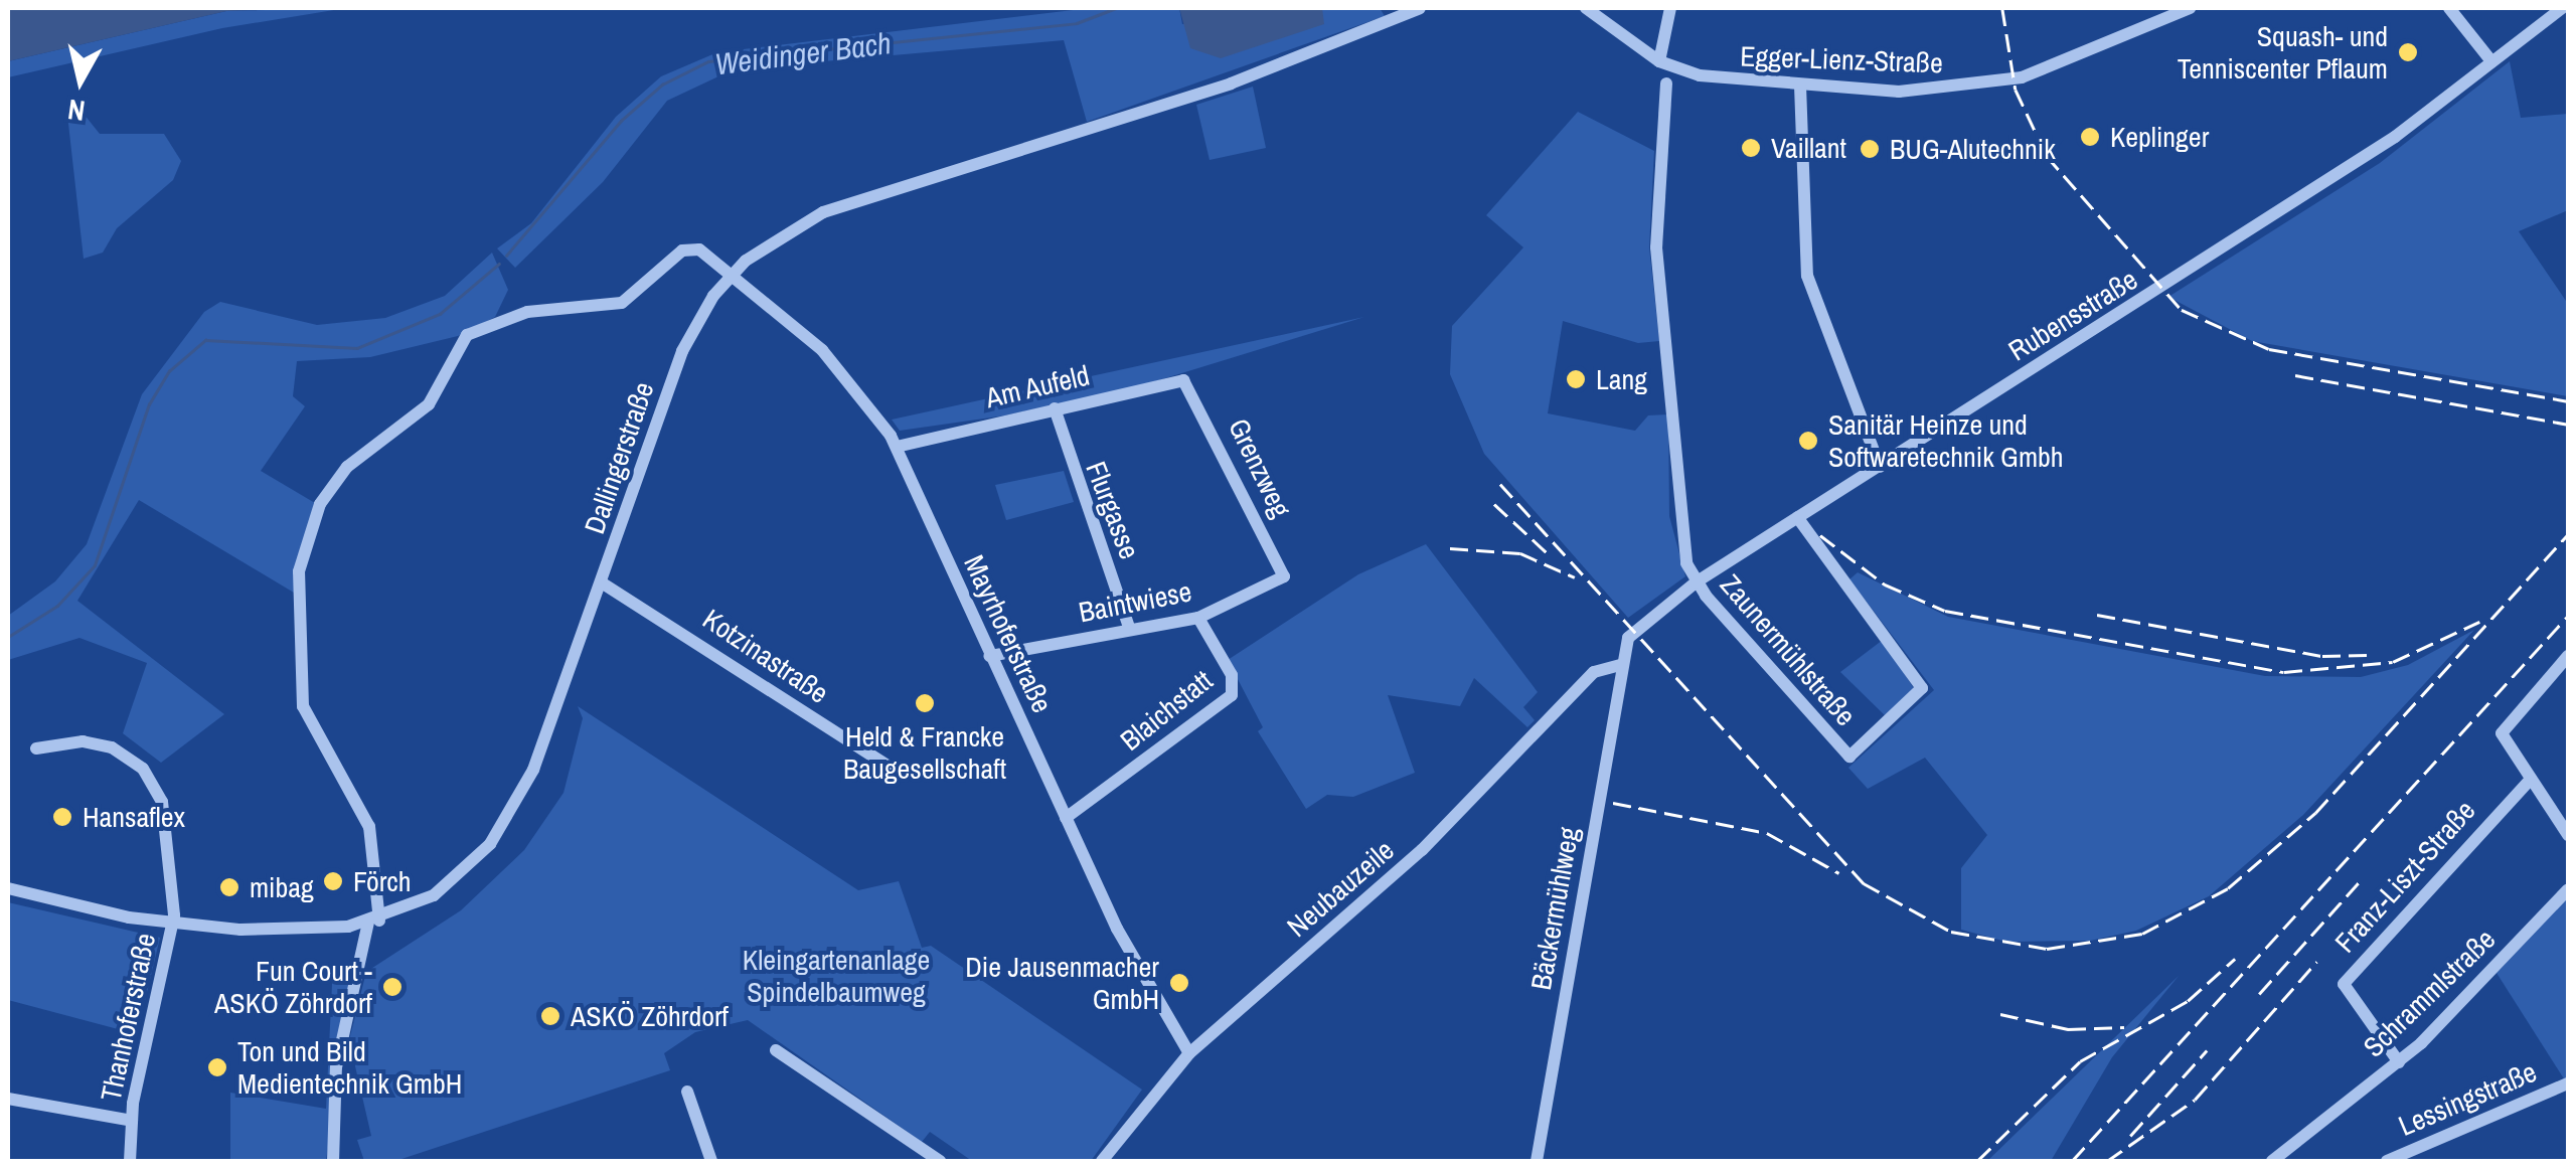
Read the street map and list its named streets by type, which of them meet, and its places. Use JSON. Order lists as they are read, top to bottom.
{
  "streets": {
    "street": [
      "Egger-Lienz-Straße",
      "Rubensstraße",
      "Am Aufeld",
      "Dallingerstraße",
      "Grenzweg",
      "Flurgasse",
      "Baintwiese",
      "Mayrhoferstraße",
      "Zaunermühlstraße",
      "Kotzinastraße",
      "Blaichstatt",
      "Franz-Liszt-Straße",
      "Neubauzeile",
      "Bäckermühlweg",
      "Schrammlstraße",
      "Thanhoferstraße",
      "Lessingstraße"
    ]
  },
  "crossings": [
    ["Rubensstraße", "Zaunermühlstraße"],
    ["Rubensstraße", "Neubauzeile"],
    ["Rubensstraße", "Bäckermühlweg"],
    ["Am Aufeld", "Grenzweg"],
    ["Am Aufeld", "Flurgasse"],
    ["Am Aufeld", "Mayrhoferstraße"],
    ["Dallingerstraße", "Mayrhoferstraße"],
    ["Dallingerstraße", "Kotzinastraße"],
    ["Dallingerstraße", "Thanhoferstraße"],
    ["Grenzweg", "Baintwiese"],
    ["Flurgasse", "Baintwiese"],
    ["Baintwiese", "Mayrhoferstraße"],
    ["Baintwiese", "Blaichstatt"],
    ["Mayrhoferstraße", "Blaichstatt"],
    ["Mayrhoferstraße", "Neubauzeile"],
    ["Franz-Liszt-Straße", "Schrammlstraße"],
    ["Neubauzeile", "Bäckermühlweg"]
  ],
  "water": ["Weidinger Bach"],
  "parks": ["Kleingartenanlage Spindelbaumweg"],
  "places": [
    "Squash- und Tenniscenter Pflaum",
    "Keplinger",
    "Vaillant",
    "BUG-Alutechnik",
    "Lang",
    "Sanitär Heinze und Softwaretechnik Gmbh",
    "Held & Francke Baugesellschaft",
    "Hansaflex",
    "Förch",
    "mibag",
    "Die Jausenmacher GmbH",
    "Fun Court - ASKÖ Zöhrdorf",
    "ASKÖ Zöhrdorf",
    "Ton und Bild Medientechnik GmbH"
  ],
  "north": "bottom"
}
